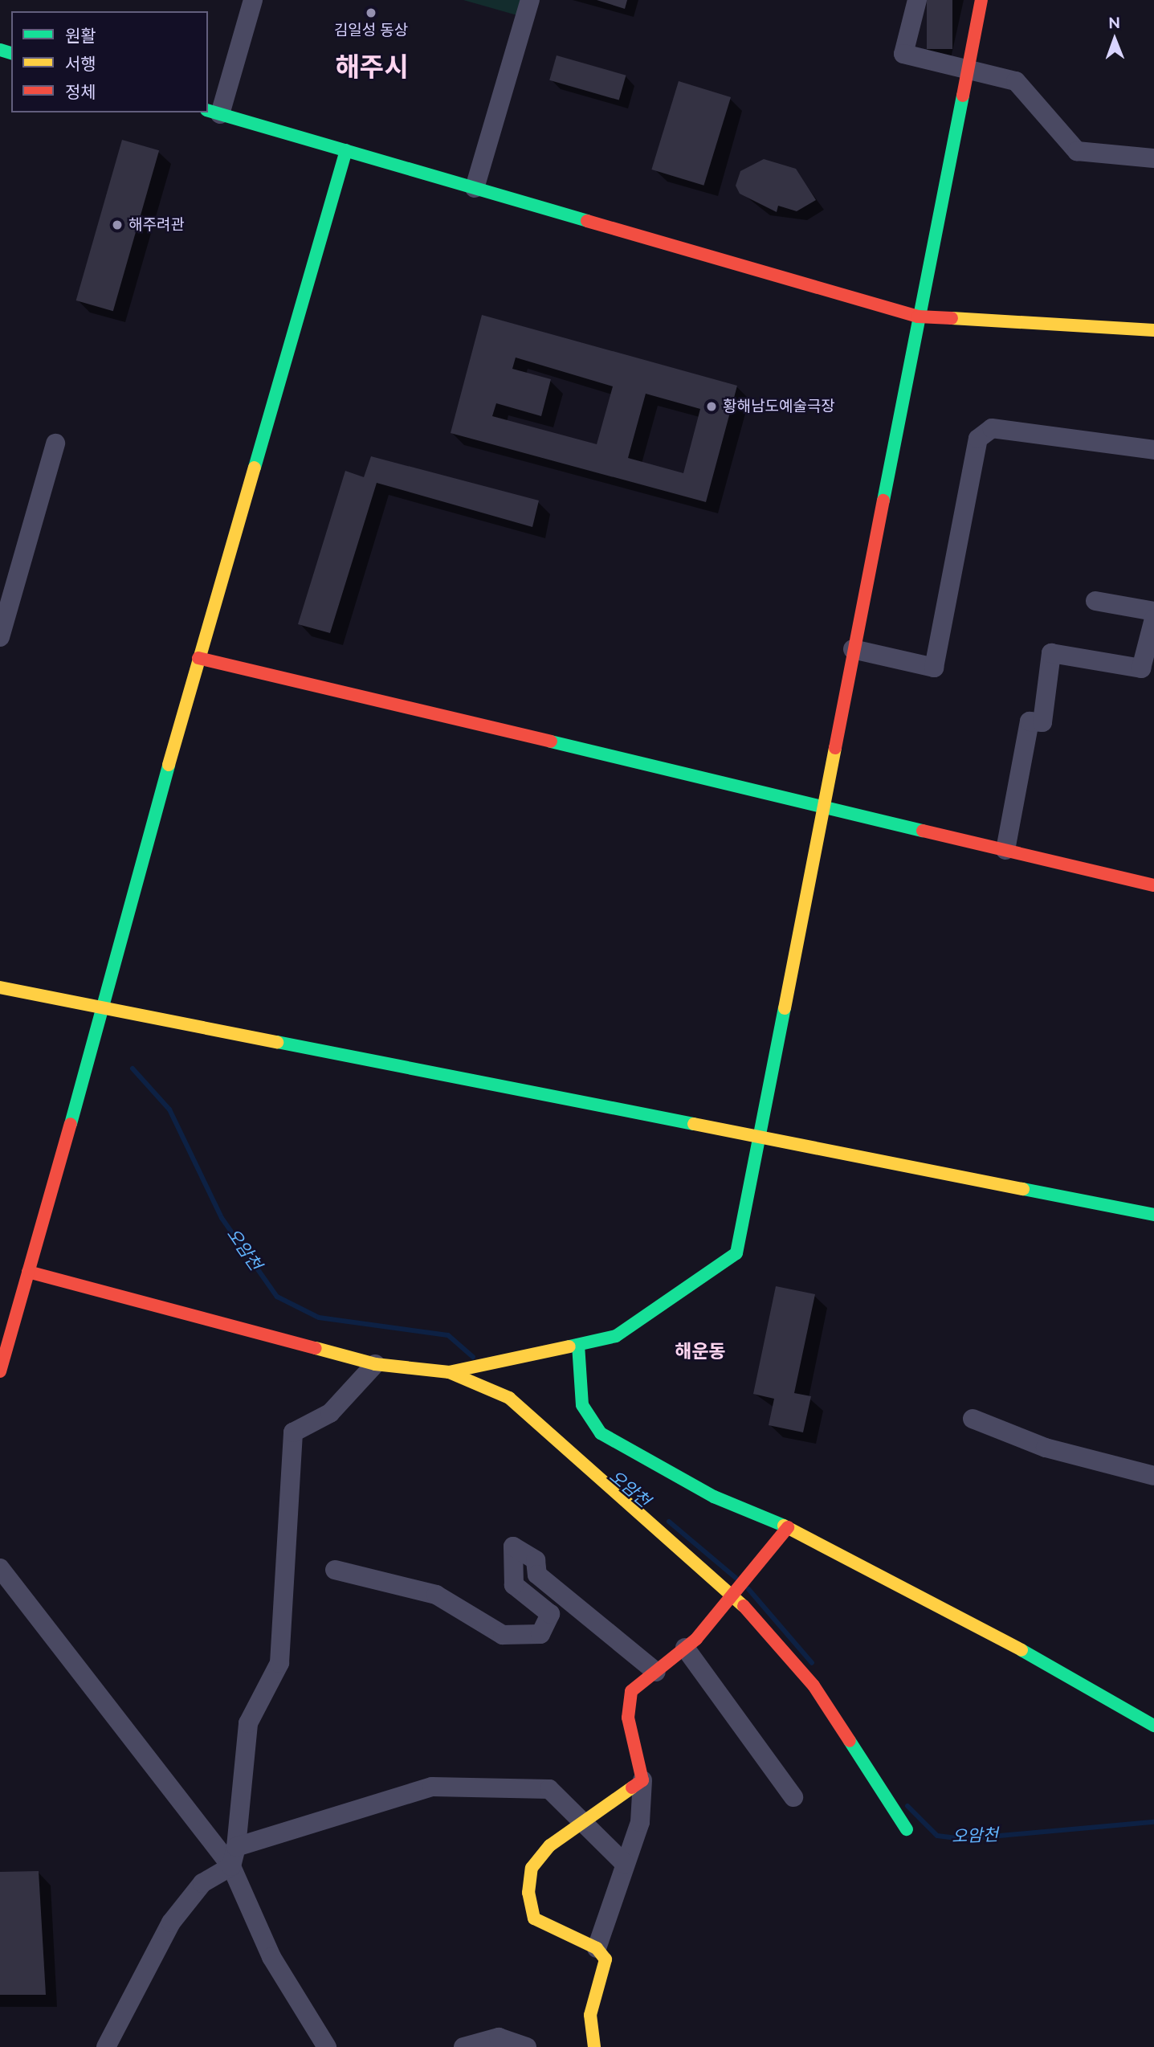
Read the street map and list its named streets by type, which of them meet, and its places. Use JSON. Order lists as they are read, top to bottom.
{
  "districts": ["해주시", "해운동"],
  "water": ["오암천"],
  "places": ["김일성 동상", "해주려관", "황해남도예술극장"],
  "legend": ["원활", "서행", "정체"],
  "north": "top"
}
